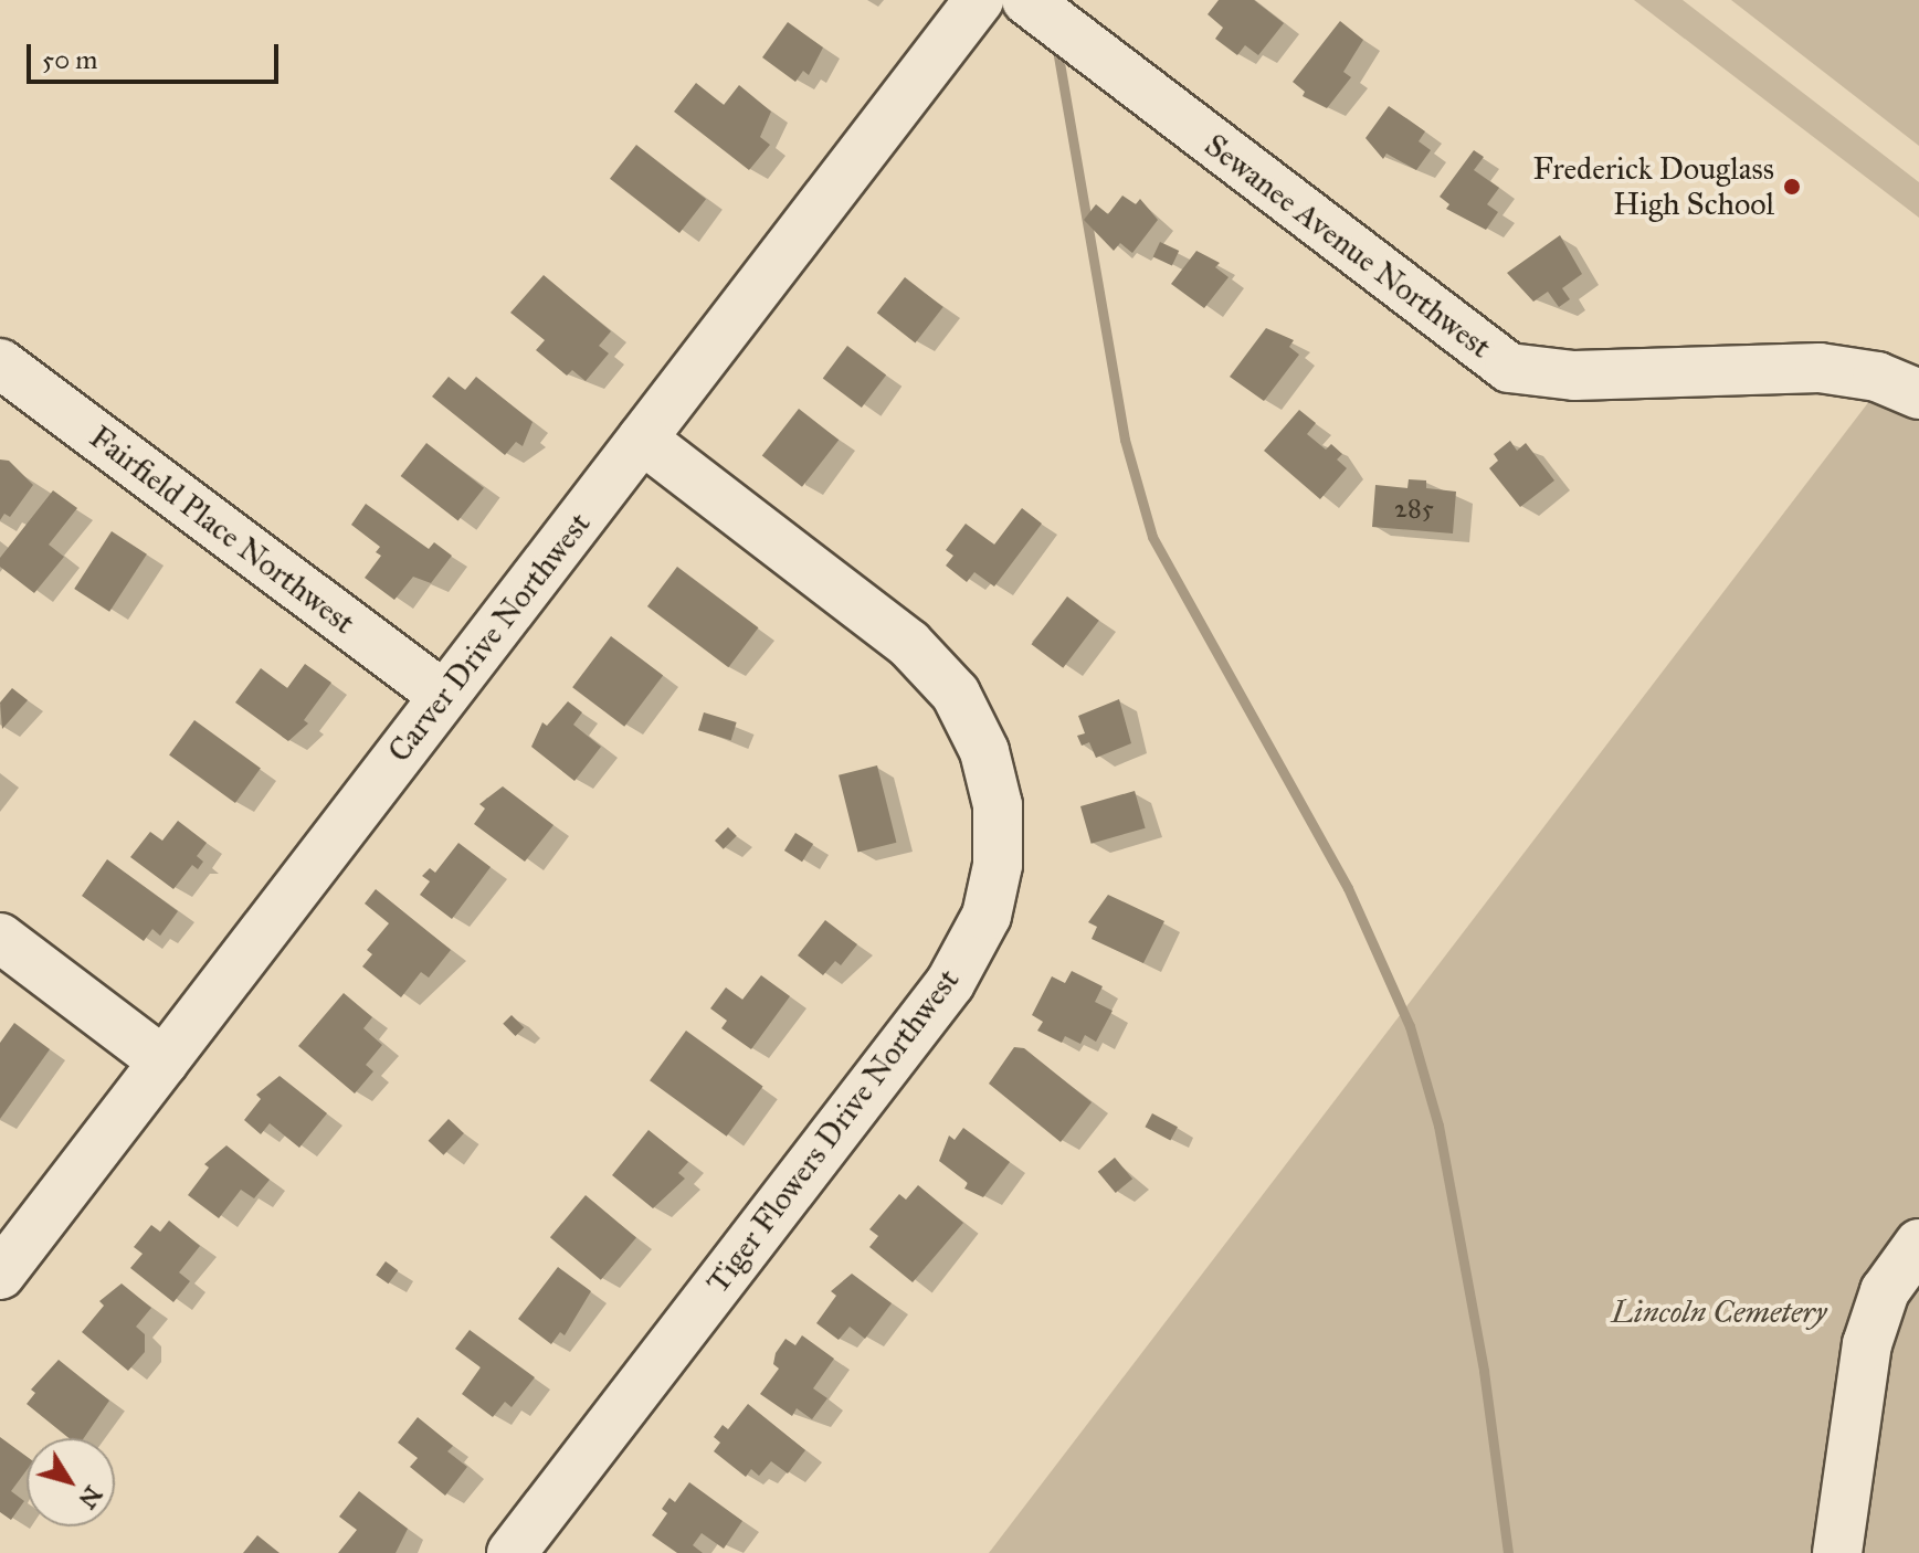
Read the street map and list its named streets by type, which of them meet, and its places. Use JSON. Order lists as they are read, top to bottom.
{
  "streets": {
    "street": [
      "Sewanee Avenue Northwest",
      "Fairfield Place Northwest",
      "Carver Drive Northwest",
      "Tiger Flowers Drive Northwest"
    ]
  },
  "crossings": [
    ["Fairfield Place Northwest", "Carver Drive Northwest"],
    ["Carver Drive Northwest", "Tiger Flowers Drive Northwest"]
  ],
  "parks": ["Lincoln Cemetery"],
  "places": ["Frederick Douglass High School"],
  "house_numbers": ["285"],
  "scale_bar": "50 m",
  "north": "bottom right"
}
